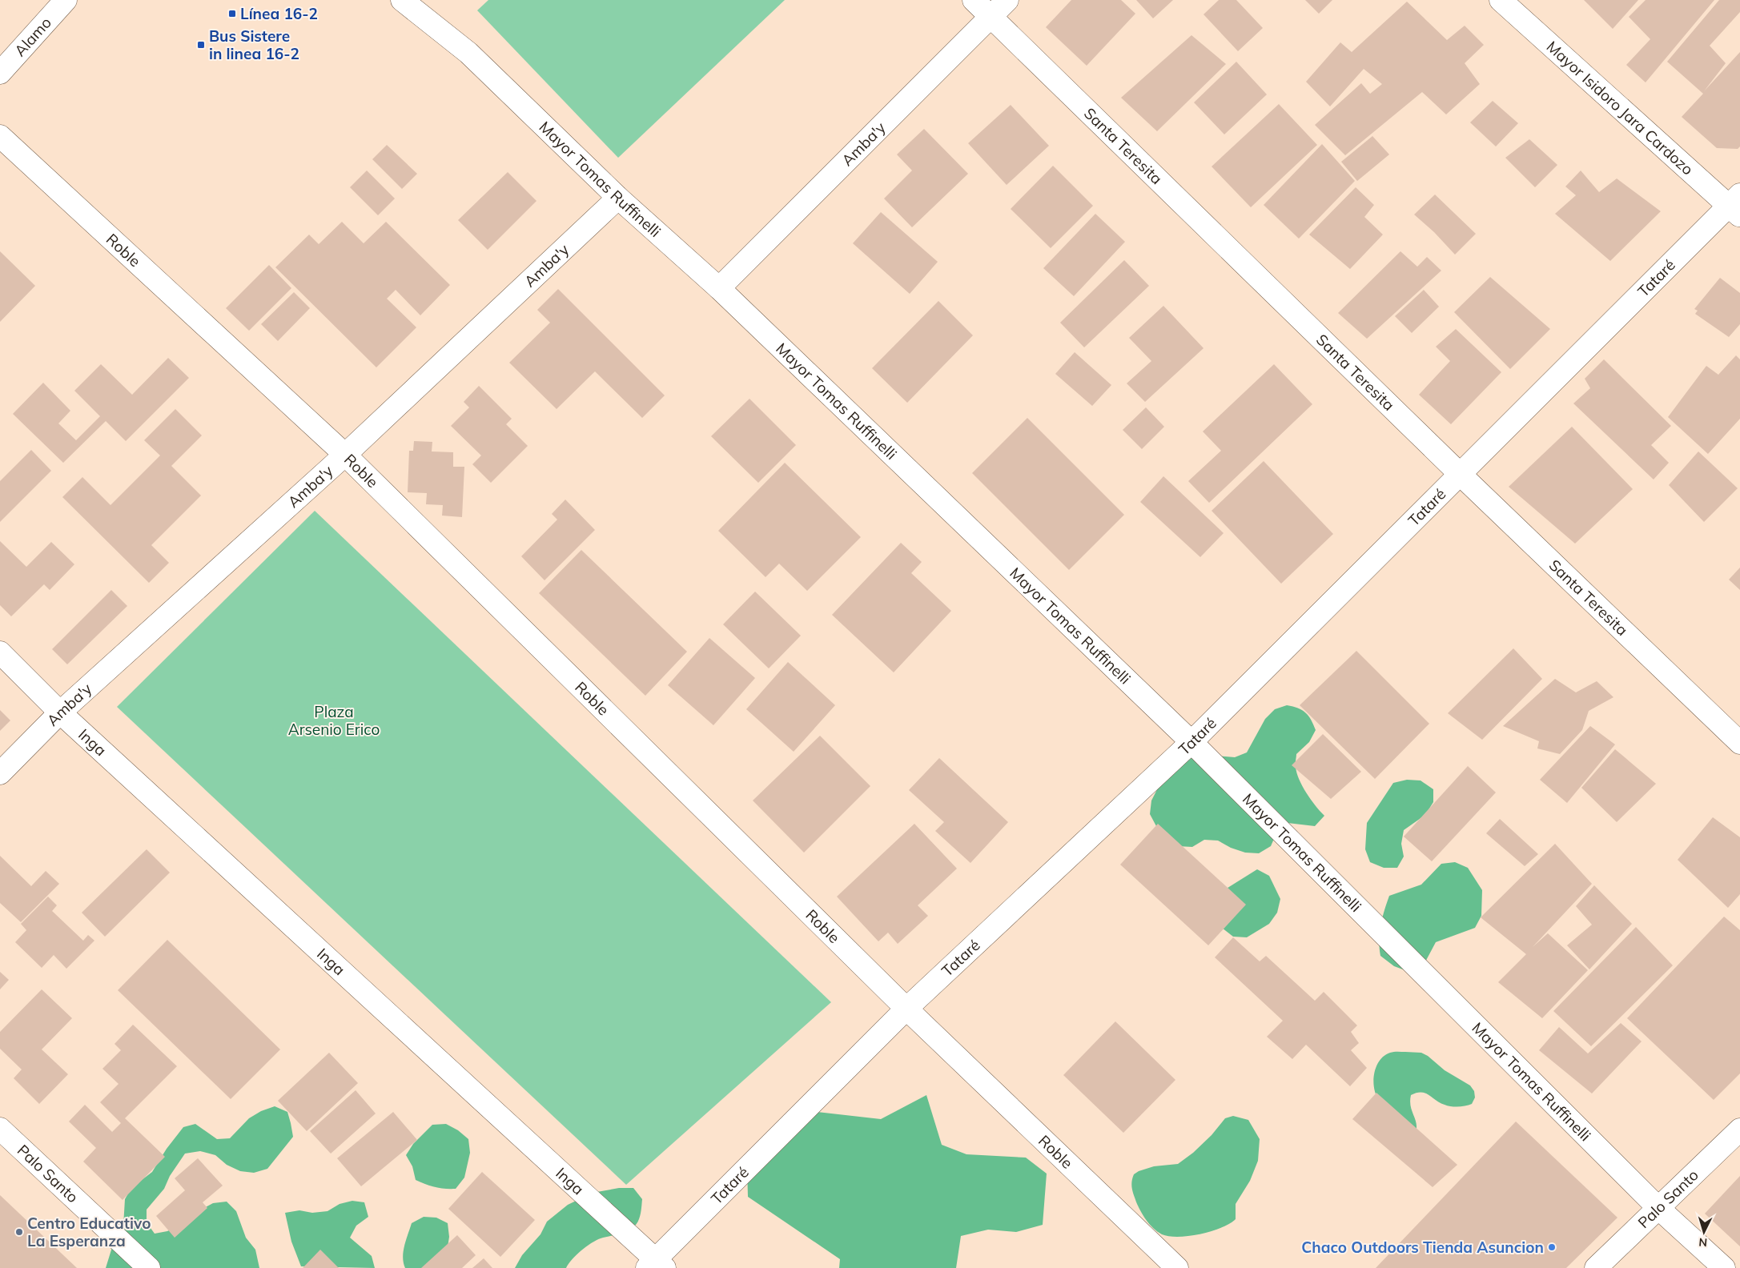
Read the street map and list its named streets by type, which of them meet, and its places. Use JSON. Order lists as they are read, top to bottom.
{
  "streets": {
    "street": [
      "Alamo",
      "Mayor Isidoro Jara Cardozo",
      "Amba'y",
      "Santa Teresita",
      "Mayor Tomas Ruffinelli",
      "Roble",
      "Tataré",
      "Inga",
      "Palo Santo"
    ]
  },
  "crossings": [
    ["Mayor Isidoro Jara Cardozo", "Tataré"],
    ["Amba'y", "Santa Teresita"],
    ["Amba'y", "Mayor Tomas Ruffinelli"],
    ["Amba'y", "Roble"],
    ["Amba'y", "Inga"],
    ["Santa Teresita", "Tataré"],
    ["Mayor Tomas Ruffinelli", "Tataré"],
    ["Mayor Tomas Ruffinelli", "Palo Santo"],
    ["Roble", "Tataré"],
    ["Tataré", "Inga"]
  ],
  "parks": ["Plaza Arsenio Erico"],
  "places": {
    "transit": ["Línea 16-2", "Bus Sistere in linea 16-2"],
    "other": ["Centro Educativo La Esperanza", "Chaco Outdoors Tienda Asuncion"]
  },
  "north": "bottom"
}
